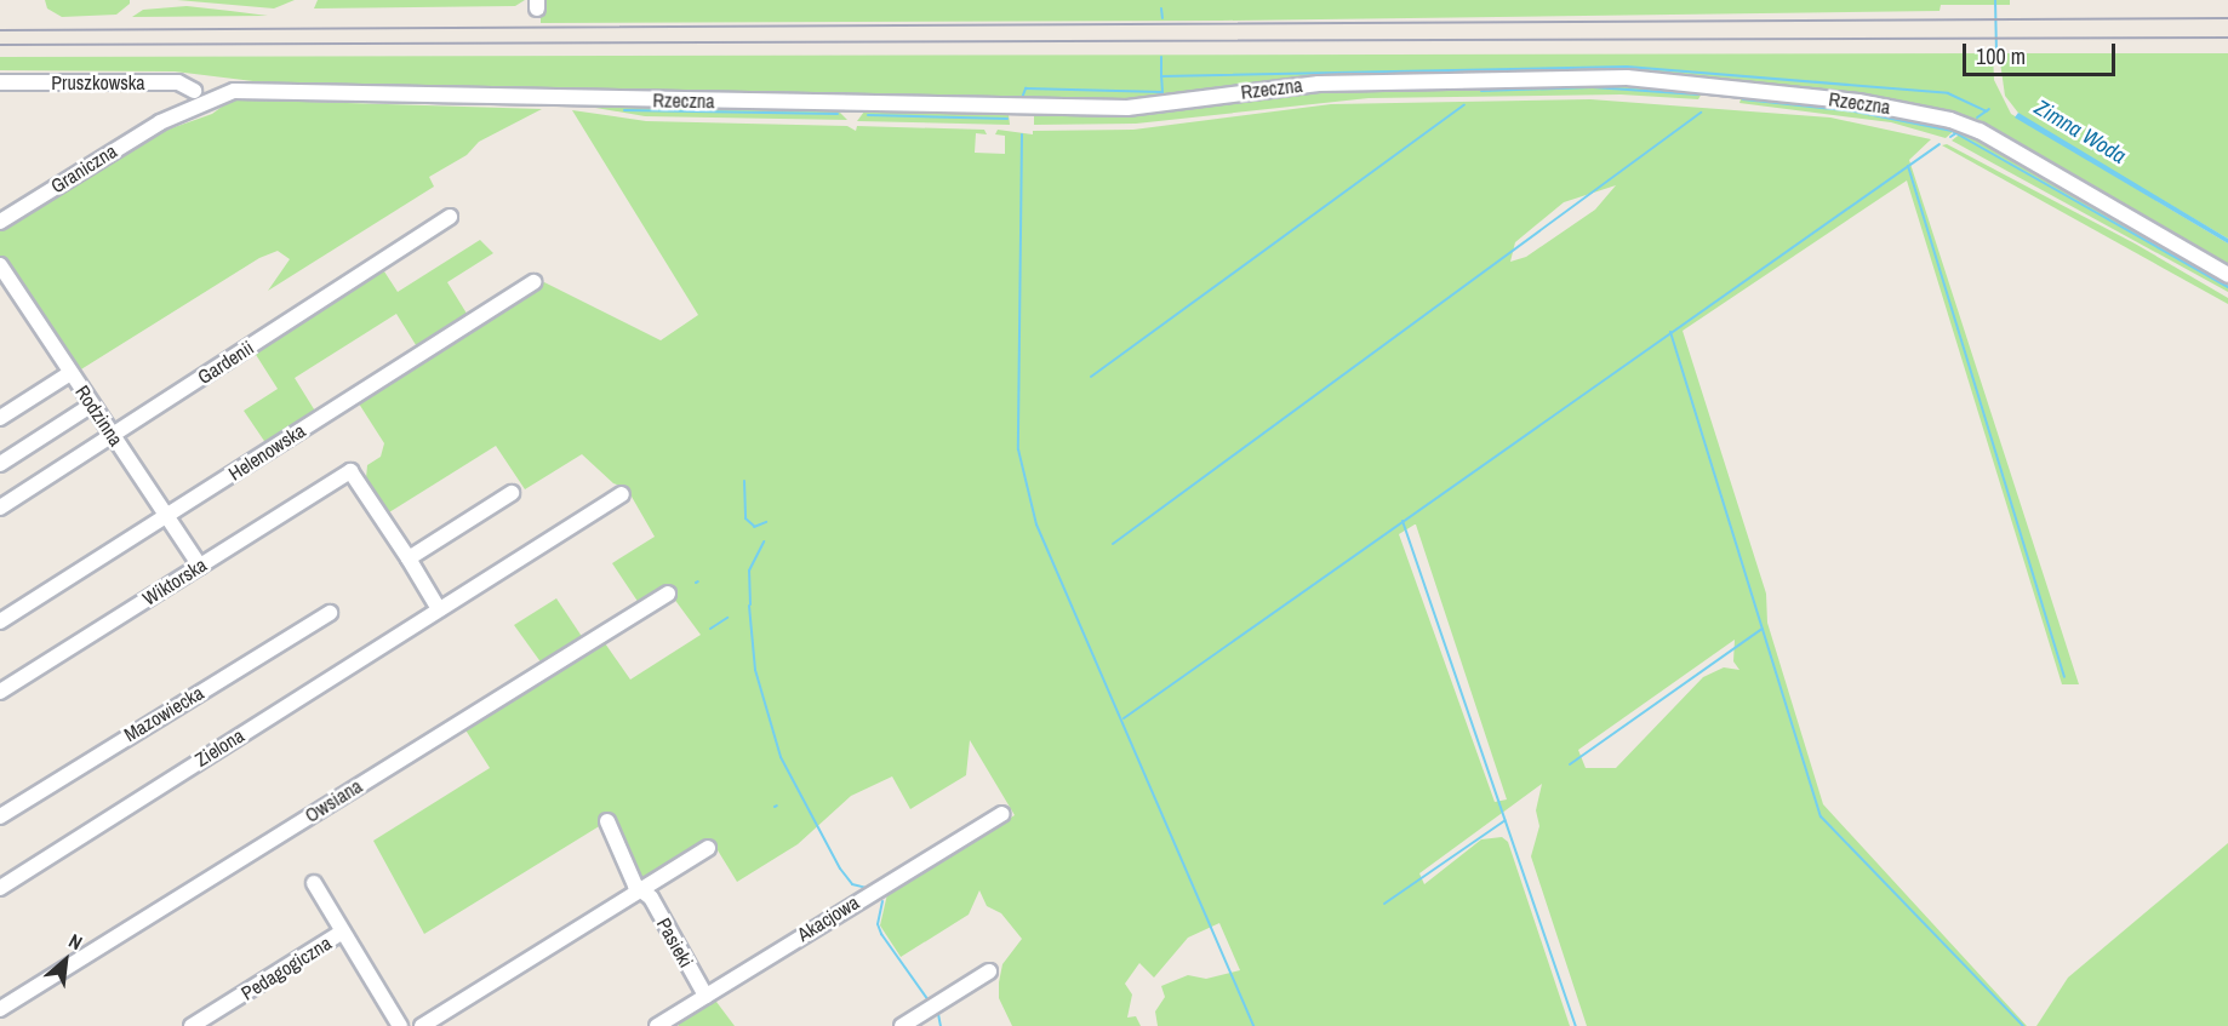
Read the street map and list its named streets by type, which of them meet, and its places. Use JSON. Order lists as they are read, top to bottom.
{
  "streets": {
    "street": [
      "Pruszkowska",
      "Rzeczna",
      "Graniczna",
      "Gardenii",
      "Rodzinna",
      "Helenowska",
      "Wiktorska",
      "Mazowiecka",
      "Zielona",
      "Owsiana",
      "Akacjowa",
      "Pasieki",
      "Pedagogiczna"
    ]
  },
  "crossings": [
    ["Pruszkowska", "Rzeczna"],
    ["Pruszkowska", "Graniczna"],
    ["Rzeczna", "Graniczna"],
    ["Gardenii", "Rodzinna"],
    ["Rodzinna", "Helenowska"],
    ["Rodzinna", "Wiktorska"],
    ["Akacjowa", "Pasieki"]
  ],
  "water": ["Zimna Woda"],
  "scale_bar": "100 m",
  "north": "top right"
}
